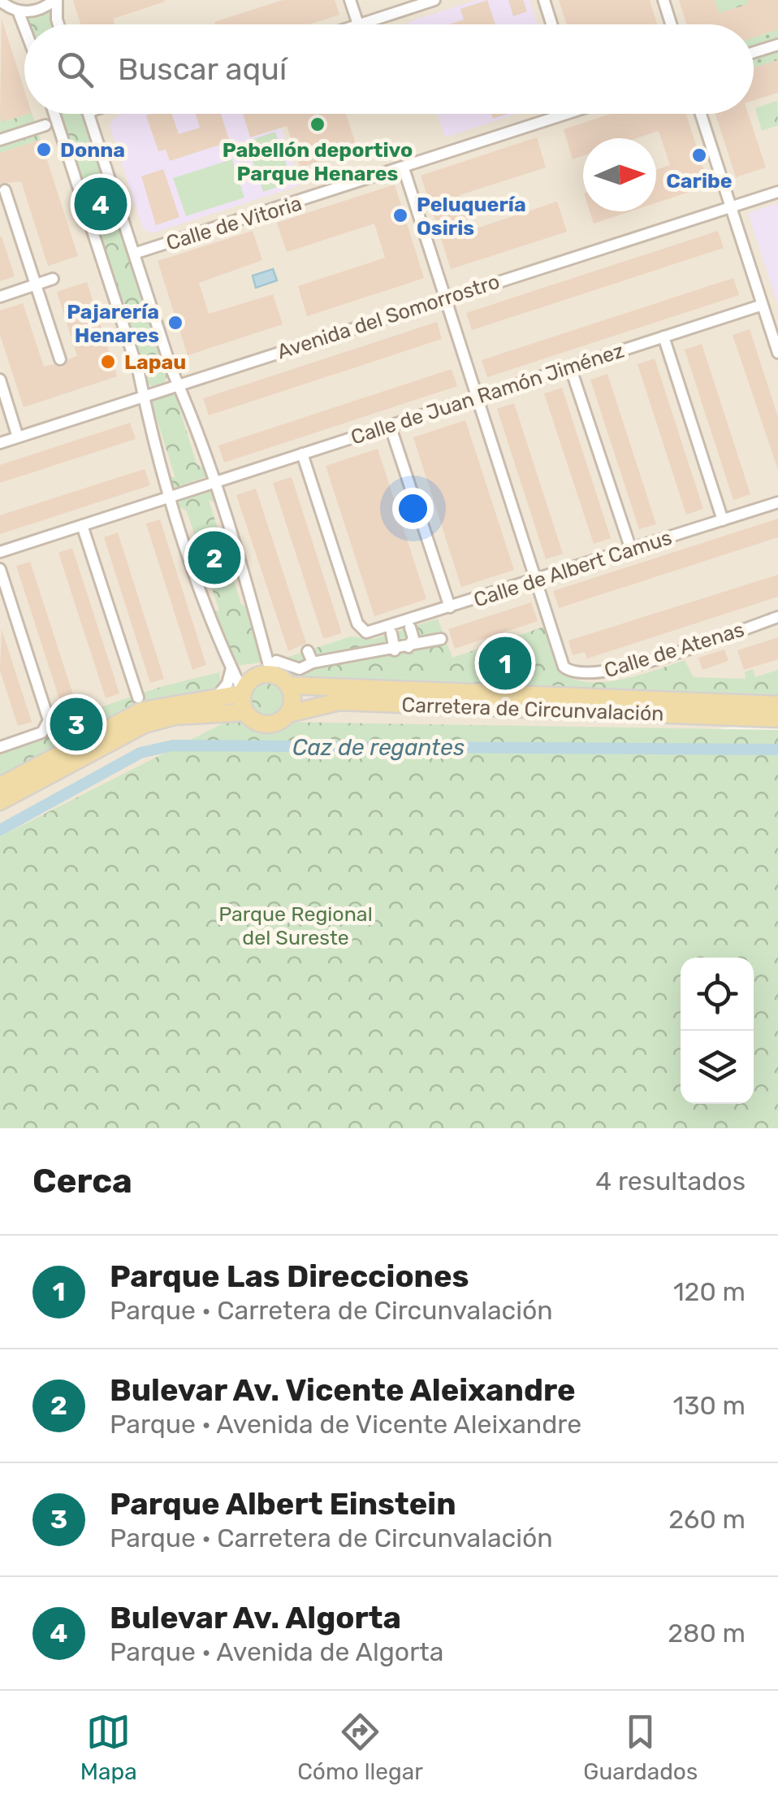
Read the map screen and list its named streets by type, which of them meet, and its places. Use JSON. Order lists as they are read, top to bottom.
{
  "streets": {
    "main road": ["Carretera de Circunvalación"],
    "street": [
      "Calle de Vitoria",
      "Avenida del Somorrostro",
      "Calle de Juan Ramón Jiménez",
      "Calle de Albert Camus",
      "Calle de Atenas"
    ]
  },
  "crossings": [
    ["Calle de Vitoria", "Calle de Atenas"],
    ["Avenida del Somorrostro", "Calle de Atenas"],
    ["Calle de Juan Ramón Jiménez", "Calle de Atenas"],
    ["Calle de Albert Camus", "Calle de Atenas"]
  ],
  "water": ["Caz de regantes"],
  "parks": ["Parque Regional del Sureste"],
  "places": [
    "Pabellón deportivo Parque Henares",
    "Donna",
    "Caribe",
    "Peluquería Osiris",
    "Pajarería Henares",
    "Lapau"
  ],
  "north": "right",
  "page": {
    "search": "Buscar aquí",
    "pins": [
      "4",
      "2",
      "1",
      "3"
    ],
    "heading": ["Cerca", "4 resultados"],
    "list": [
      {
        "mark": "1",
        "name": "Parque Las Direcciones",
        "note": "Parque · Carretera de Circunvalación",
        "value": "120 m"
      },
      {
        "mark": "2",
        "name": "Bulevar Av. Vicente Aleixandre",
        "note": "Parque · Avenida de Vicente Aleixandre",
        "value": "130 m"
      },
      {
        "mark": "3",
        "name": "Parque Albert Einstein",
        "note": "Parque · Carretera de Circunvalación",
        "value": "260 m"
      },
      {
        "mark": "4",
        "name": "Bulevar Av. Algorta",
        "note": "Parque · Avenida de Algorta",
        "value": "280 m"
      }
    ],
    "nav": ["Mapa", "Cómo llegar", "Guardados"]
  }
}
